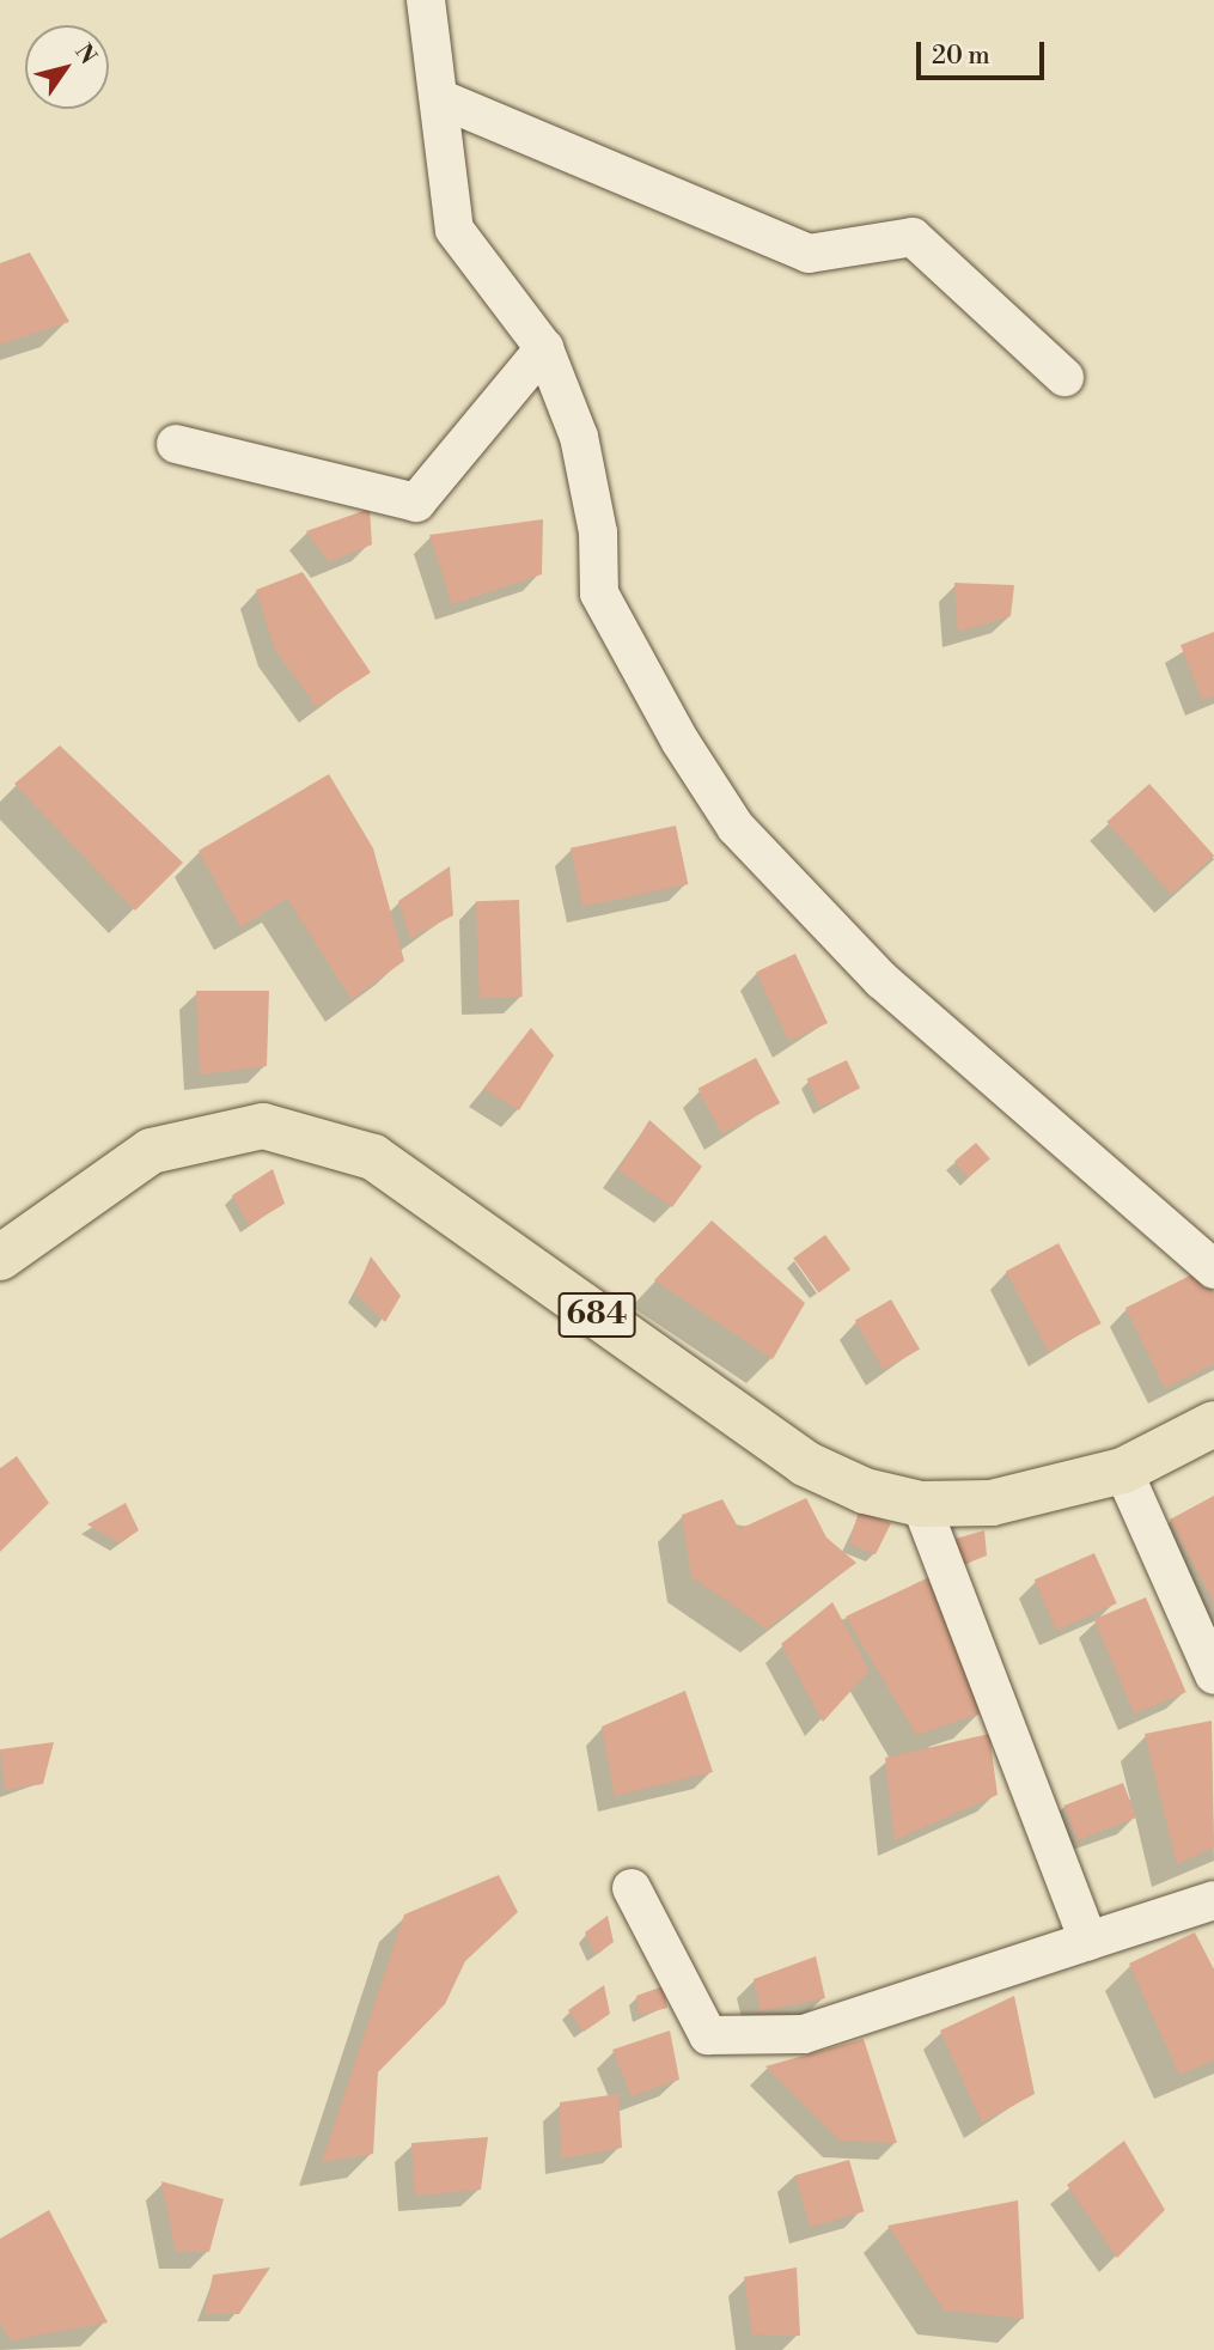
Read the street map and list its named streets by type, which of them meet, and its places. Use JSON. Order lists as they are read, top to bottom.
{
  "streets": {
    "highway": ["684"]
  },
  "scale_bar": "20 m",
  "north": "top right"
}
